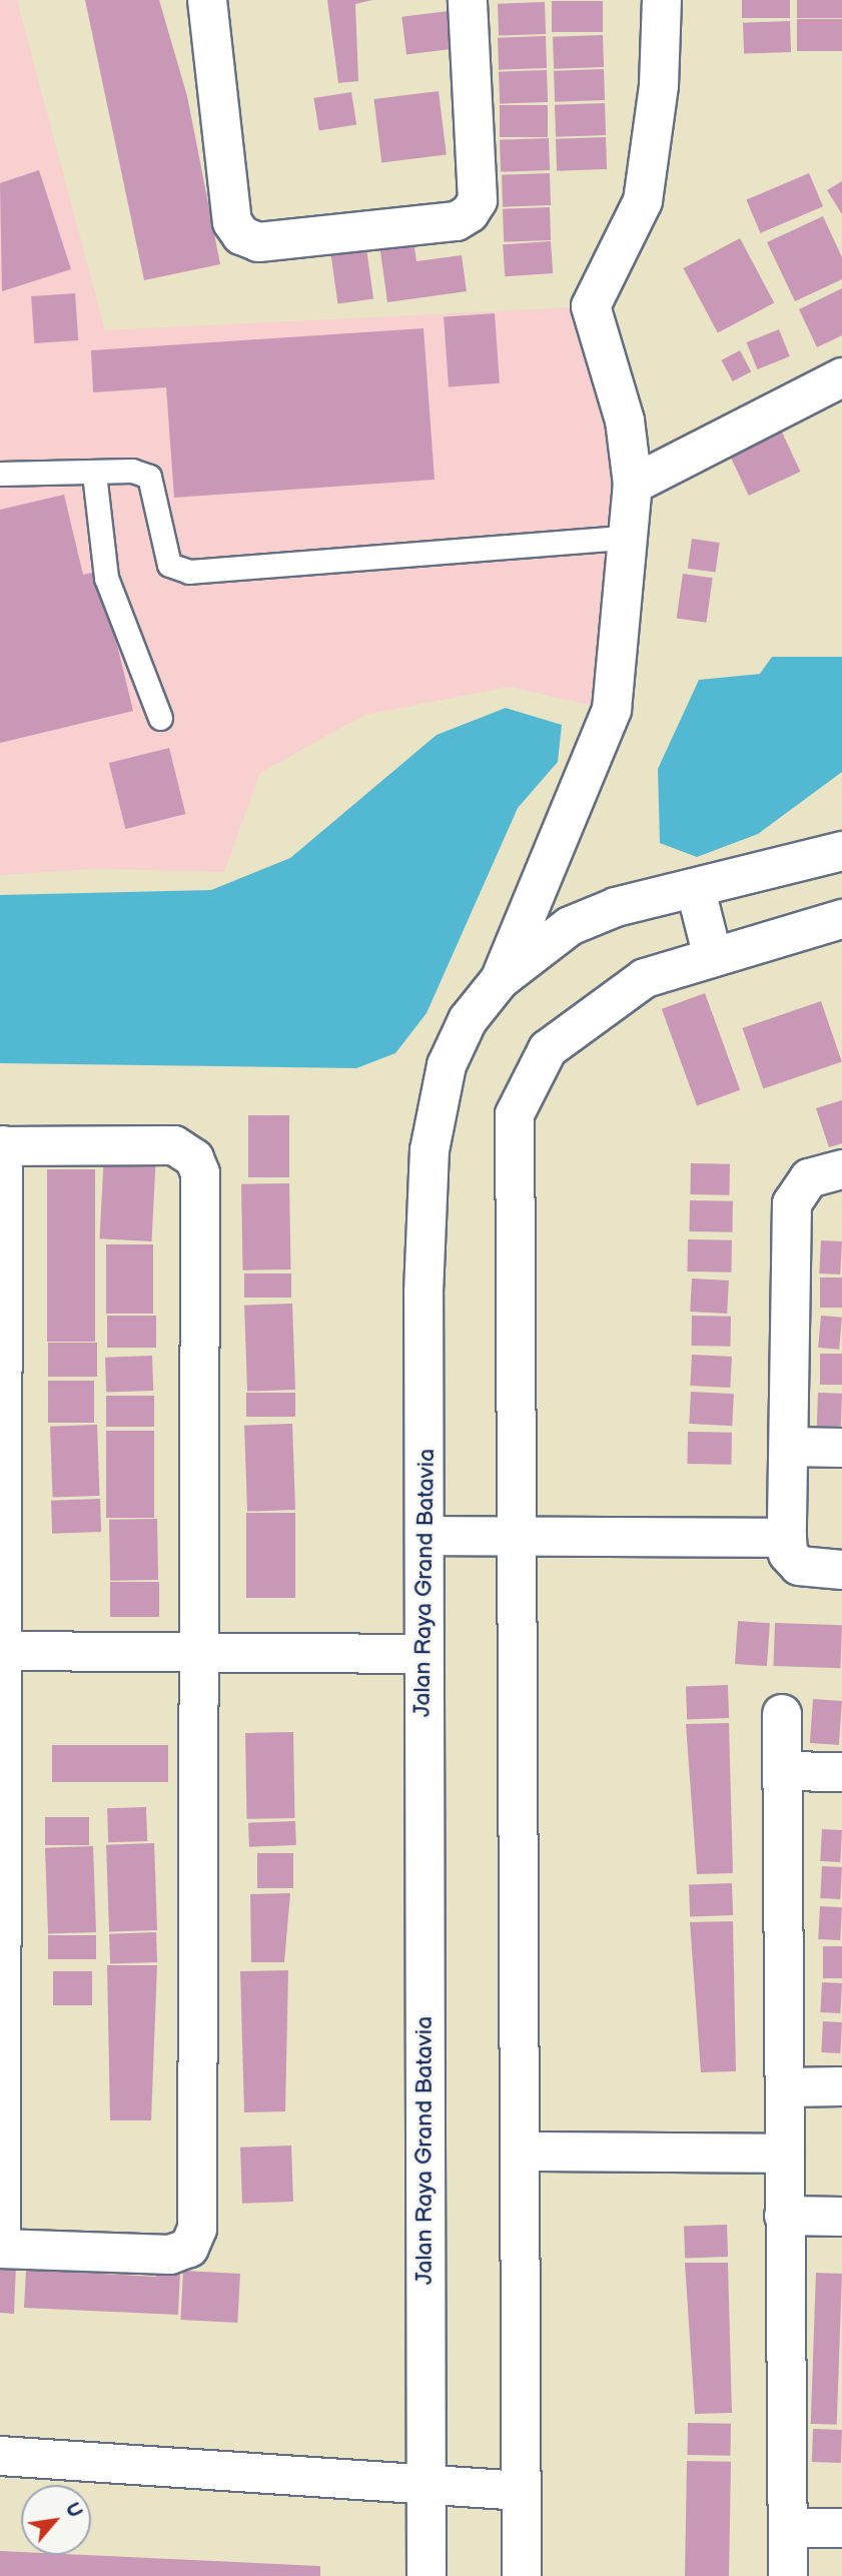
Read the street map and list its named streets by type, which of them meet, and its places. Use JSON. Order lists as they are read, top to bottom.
{
  "streets": {
    "street": ["Jalan Raya Grand Batavia"]
  },
  "north": "top right"
}
